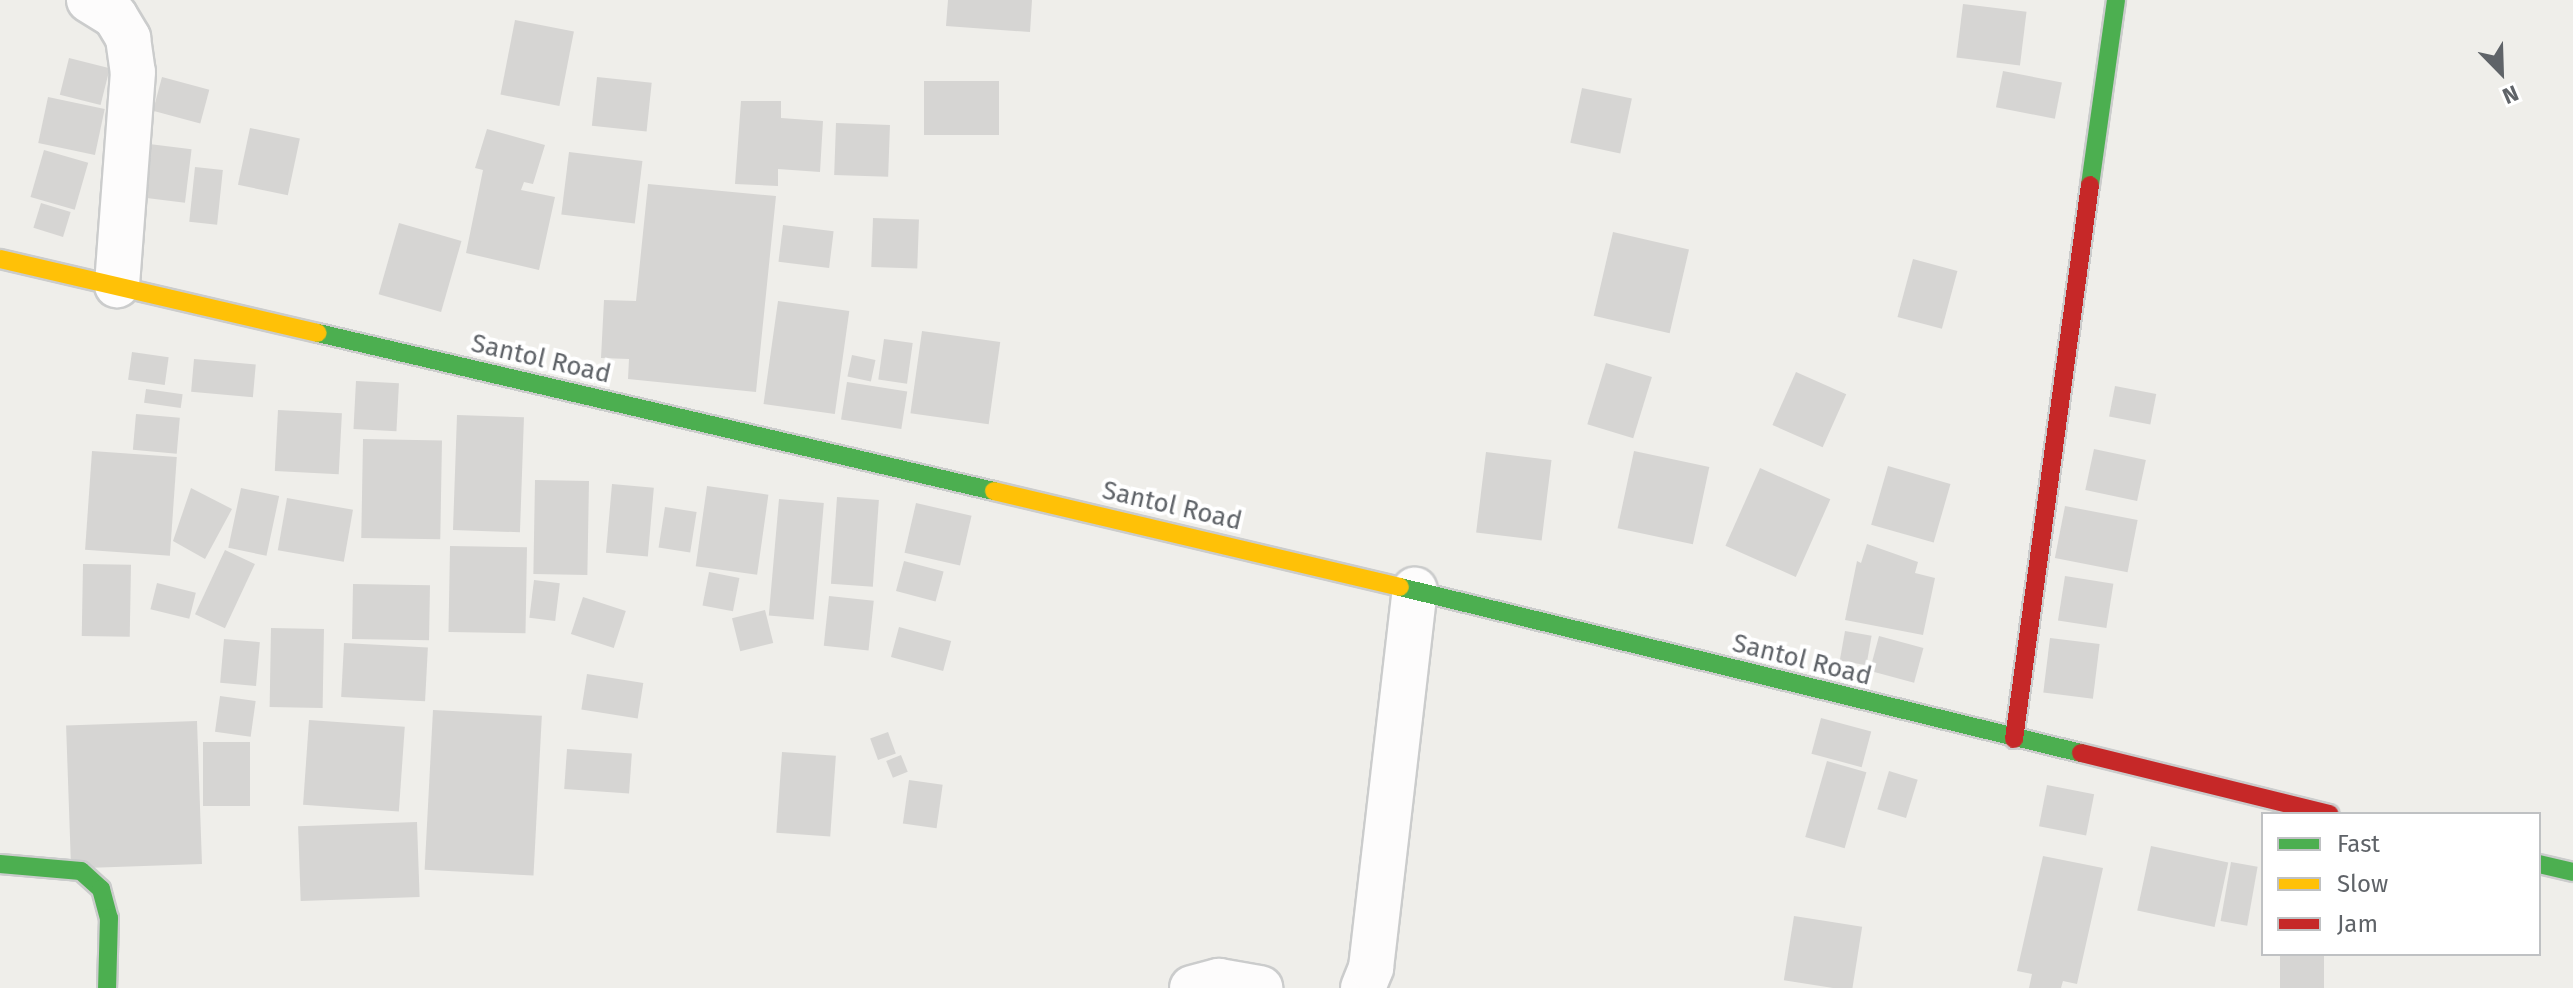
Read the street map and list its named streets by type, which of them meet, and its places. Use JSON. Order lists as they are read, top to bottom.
{
  "streets": {
    "main road": ["Santol Road"]
  },
  "legend": ["Fast", "Slow", "Jam"],
  "north": "bottom right"
}
